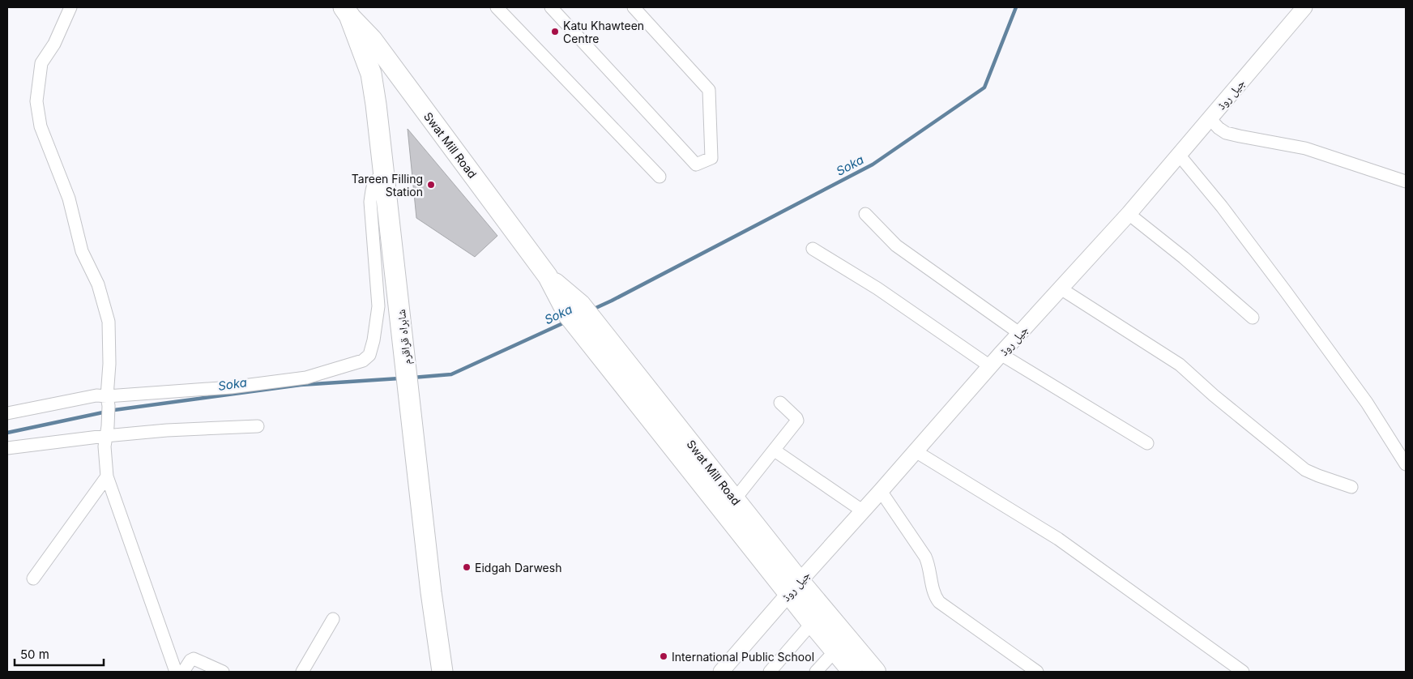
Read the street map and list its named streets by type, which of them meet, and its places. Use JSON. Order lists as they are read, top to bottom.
{
  "streets": {
    "highway": ["شاہراہ قراقرم"],
    "main road": ["Swat Mill Road"],
    "street": ["جیل روڈ"]
  },
  "crossings": [
    ["جیل روڈ", "Swat Mill Road"],
    ["Swat Mill Road", "شاہراہ قراقرم"]
  ],
  "water": ["Soka"],
  "places": [
    "Katu Khawteen Centre",
    "Tareen Filling Station",
    "Eidgah Darwesh",
    "International Public School"
  ],
  "scale_bar": "50 m"
}
